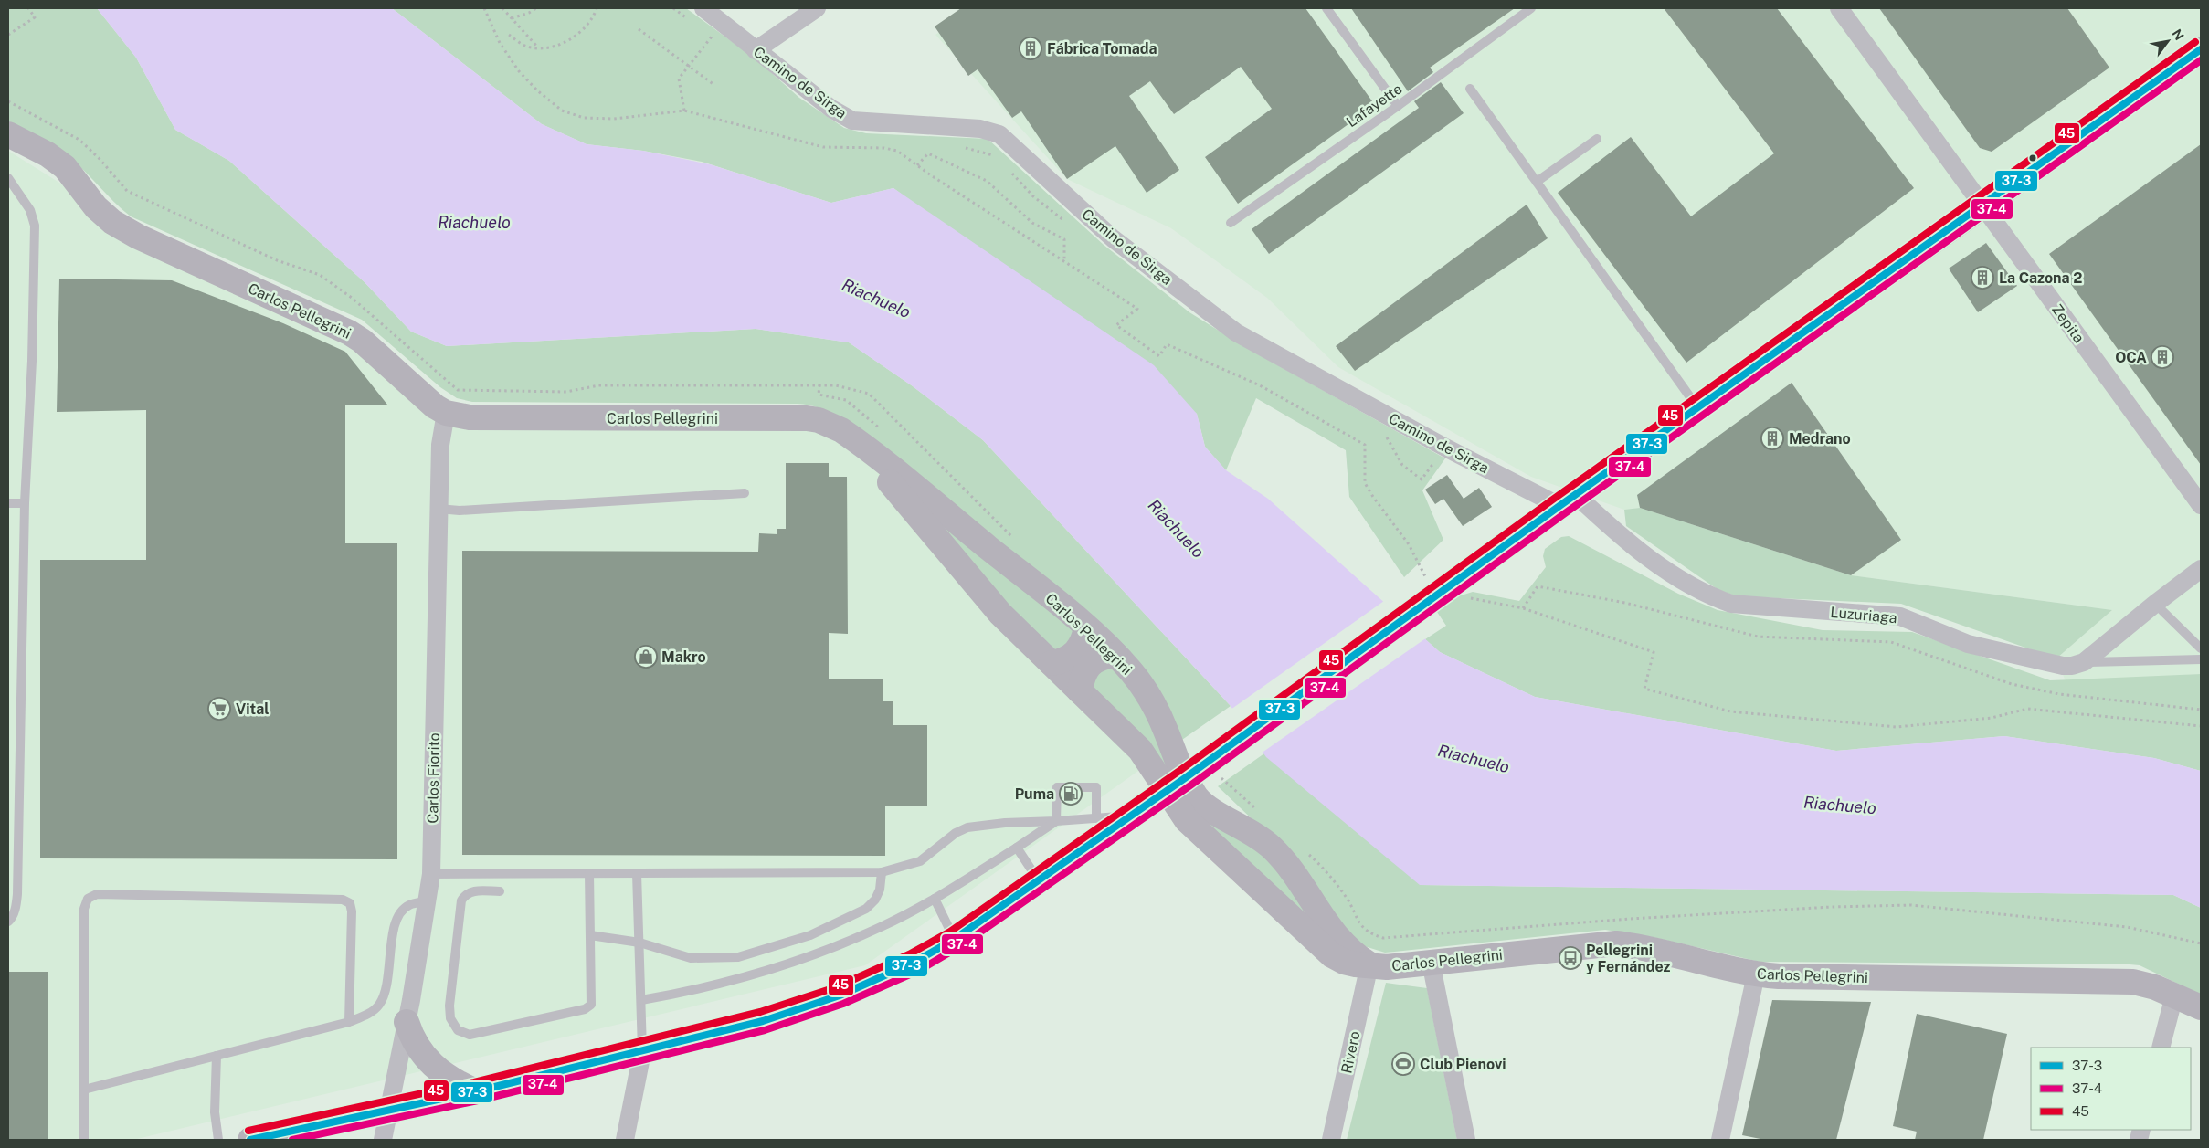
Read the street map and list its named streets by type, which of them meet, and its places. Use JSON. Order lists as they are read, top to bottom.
{
  "streets": {
    "street": [
      "Camino de Sirga",
      "Carlos Pellegrini",
      "Zepita",
      "Luzuriaga",
      "Carlos Fiorito",
      "Rivero"
    ],
    "lane": ["Lafayette"]
  },
  "crossings": [
    ["Camino de Sirga", "Luzuriaga"],
    ["Carlos Pellegrini", "Carlos Fiorito"],
    ["Carlos Pellegrini", "Rivero"]
  ],
  "water": ["Riachuelo"],
  "places": {
    "building": [
      "Fábrica Tomada",
      "La Cazona 2",
      "OCA",
      "Medrano"
    ],
    "shop": ["Makro"],
    "supermarket": ["Vital"],
    "fuel station": ["Puma"],
    "bus stop": ["Pellegrini y Fernández"],
    "sports": ["Club Pienovi"]
  },
  "lines": ["transit line 45", "transit line 37-3", "transit line 37-4"],
  "legend": ["37-3", "37-4", "45"],
  "north": "top right"
}
